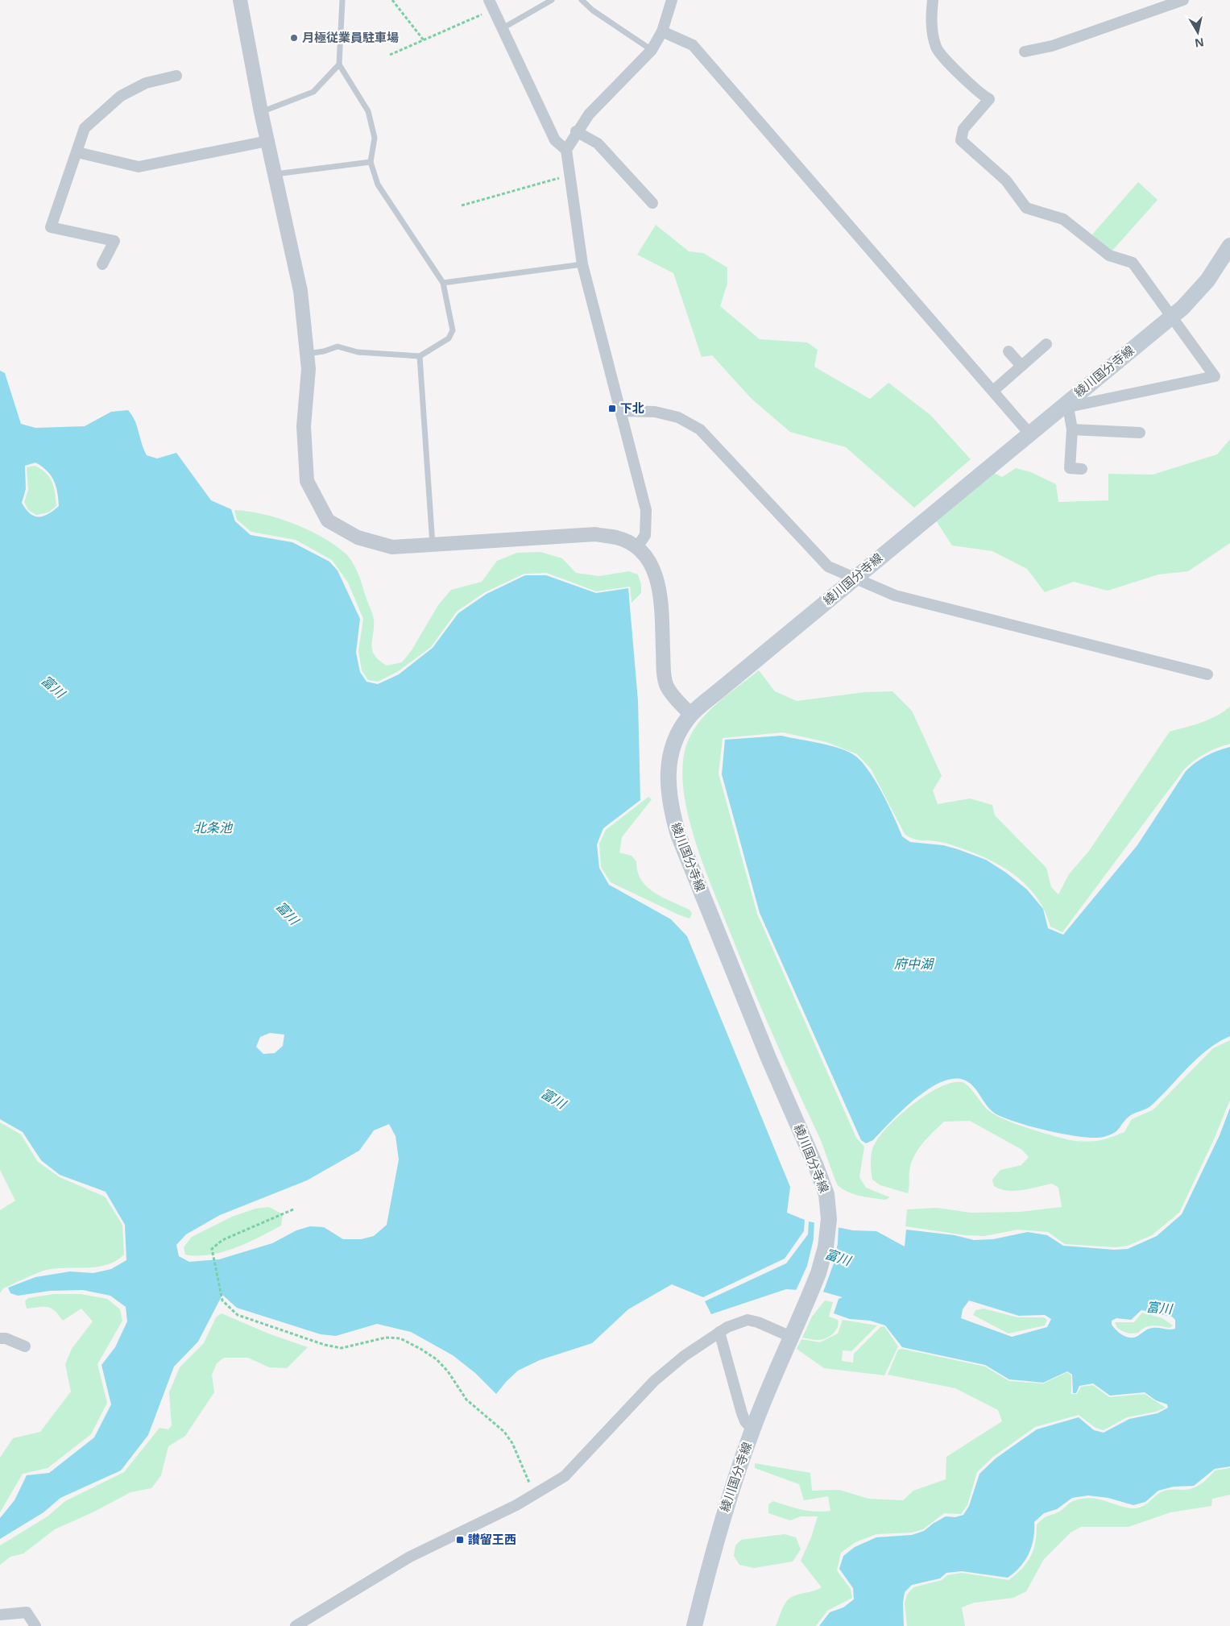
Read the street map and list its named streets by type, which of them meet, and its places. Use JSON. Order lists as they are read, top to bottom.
{
  "streets": {
    "main road": ["綾川国分寺線"]
  },
  "water": ["富川", "北条池", "府中湖"],
  "places": {
    "other": ["月極従業員駐車場"],
    "transit": ["下北", "讃留王西"]
  },
  "north": "bottom"
}
